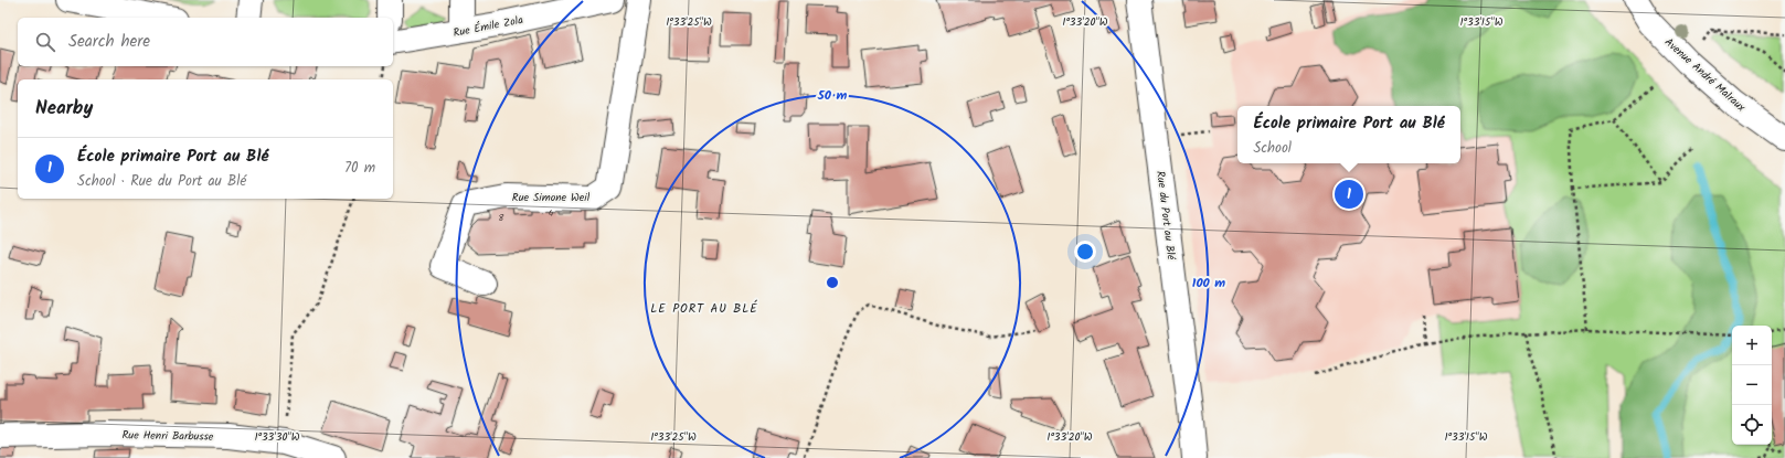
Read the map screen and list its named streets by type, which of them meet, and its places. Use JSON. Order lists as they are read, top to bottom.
{
  "streets": {
    "street": [
      "Rue Émile Zola",
      "Avenue André Malraux",
      "Rue Simone Weil",
      "Rue du Port au Blé",
      "Rue Henri Barbusse"
    ]
  },
  "districts": ["LE PORT AU BLÉ"],
  "house_numbers": ["4", "8"],
  "page": {
    "search": "Search here",
    "heading": "Nearby",
    "popup": ["École primaire Port au Blé", "School"],
    "list": [
      {
        "mark": "1",
        "name": "École primaire Port au Blé",
        "note": "School · Rue du Port au Blé",
        "value": "70 m"
      }
    ],
    "pins": "1",
    "map_buttons": ["+", "−"]
  },
  "coordinates": [
    "1°33'25\"W",
    "1°33'20\"W",
    "1°33'15\"W",
    "1°33'30\"W"
  ],
  "rings": ["50 m", "100 m"]
}
